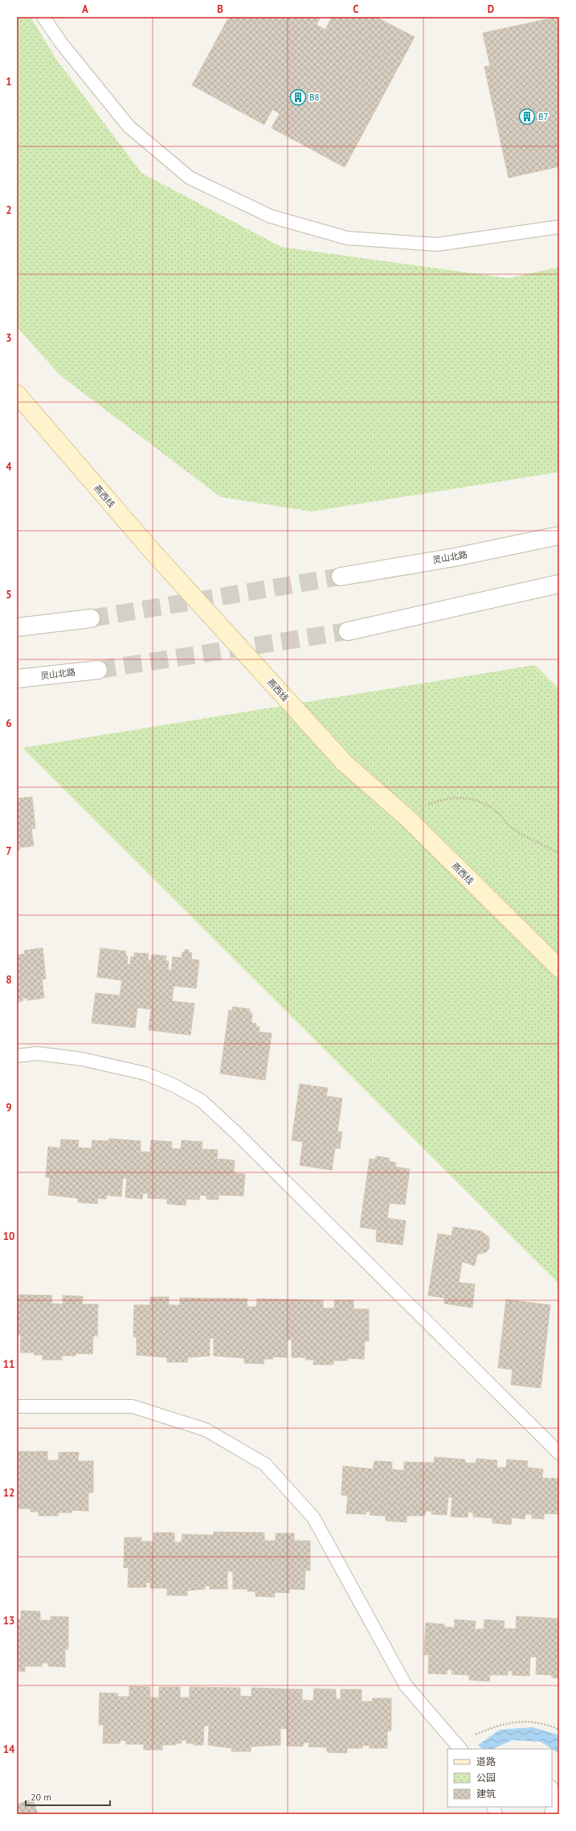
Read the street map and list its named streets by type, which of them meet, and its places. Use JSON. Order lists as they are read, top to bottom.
{
  "streets": {
    "main road": ["燕西线"],
    "street": ["灵山北路"]
  },
  "places": {
    "building": ["B8", "B7"]
  },
  "legend": ["道路", "公园", "建筑"],
  "scale_bar": "20 m",
  "grid": {
    "columns": [
      "A",
      "B",
      "C",
      "D"
    ],
    "rows": [
      "1",
      "2",
      "3",
      "4",
      "5",
      "6",
      "7",
      "8",
      "9",
      "10",
      "11",
      "12",
      "13",
      "14"
    ]
  }
}
